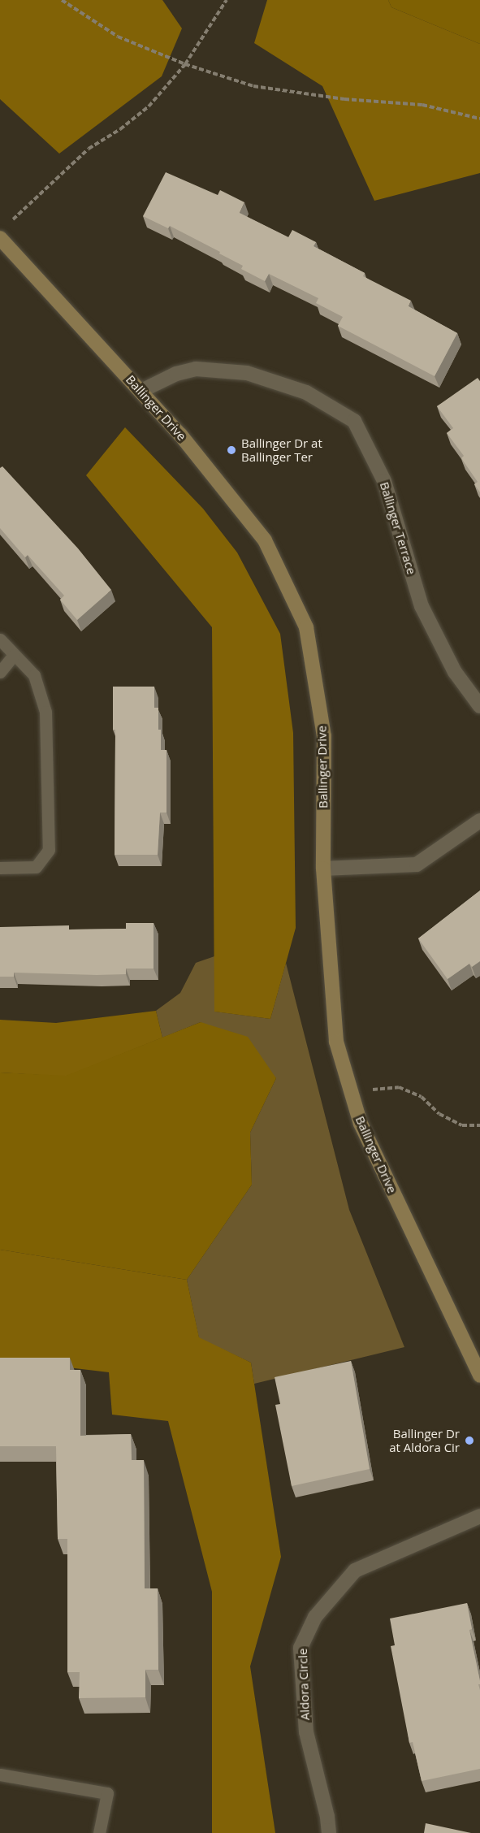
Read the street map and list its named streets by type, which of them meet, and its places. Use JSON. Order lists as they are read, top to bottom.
{
  "streets": {
    "street": ["Ballinger Drive", "Ballinger Terrace", "Aldora Circle"]
  },
  "crossings": [
    ["Ballinger Drive", "Ballinger Terrace"]
  ],
  "places": ["Ballinger Dr at Ballinger Ter", "Ballinger Dr at Aldora Cir"]
}
